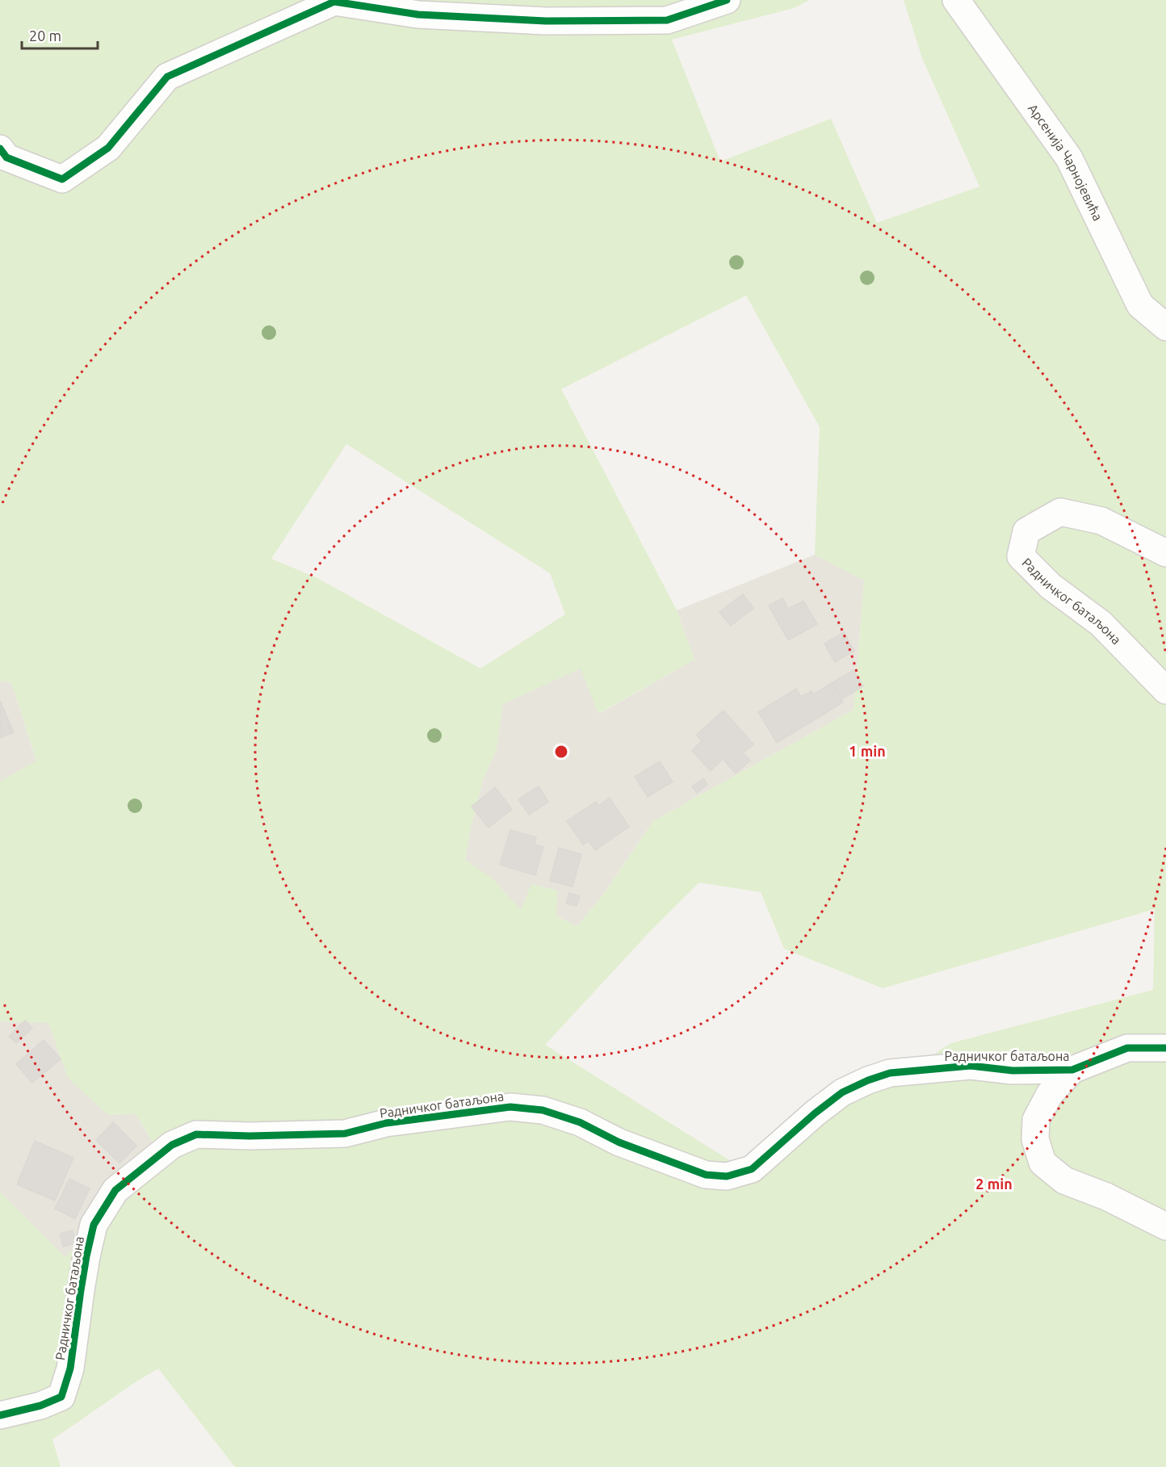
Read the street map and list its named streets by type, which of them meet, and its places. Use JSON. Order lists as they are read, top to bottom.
{
  "streets": {
    "street": ["Арсенија Чарнојевића", "Радничког батаљона"]
  },
  "scale_bar": "20 m",
  "rings": ["1 min", "2 min"]
}
